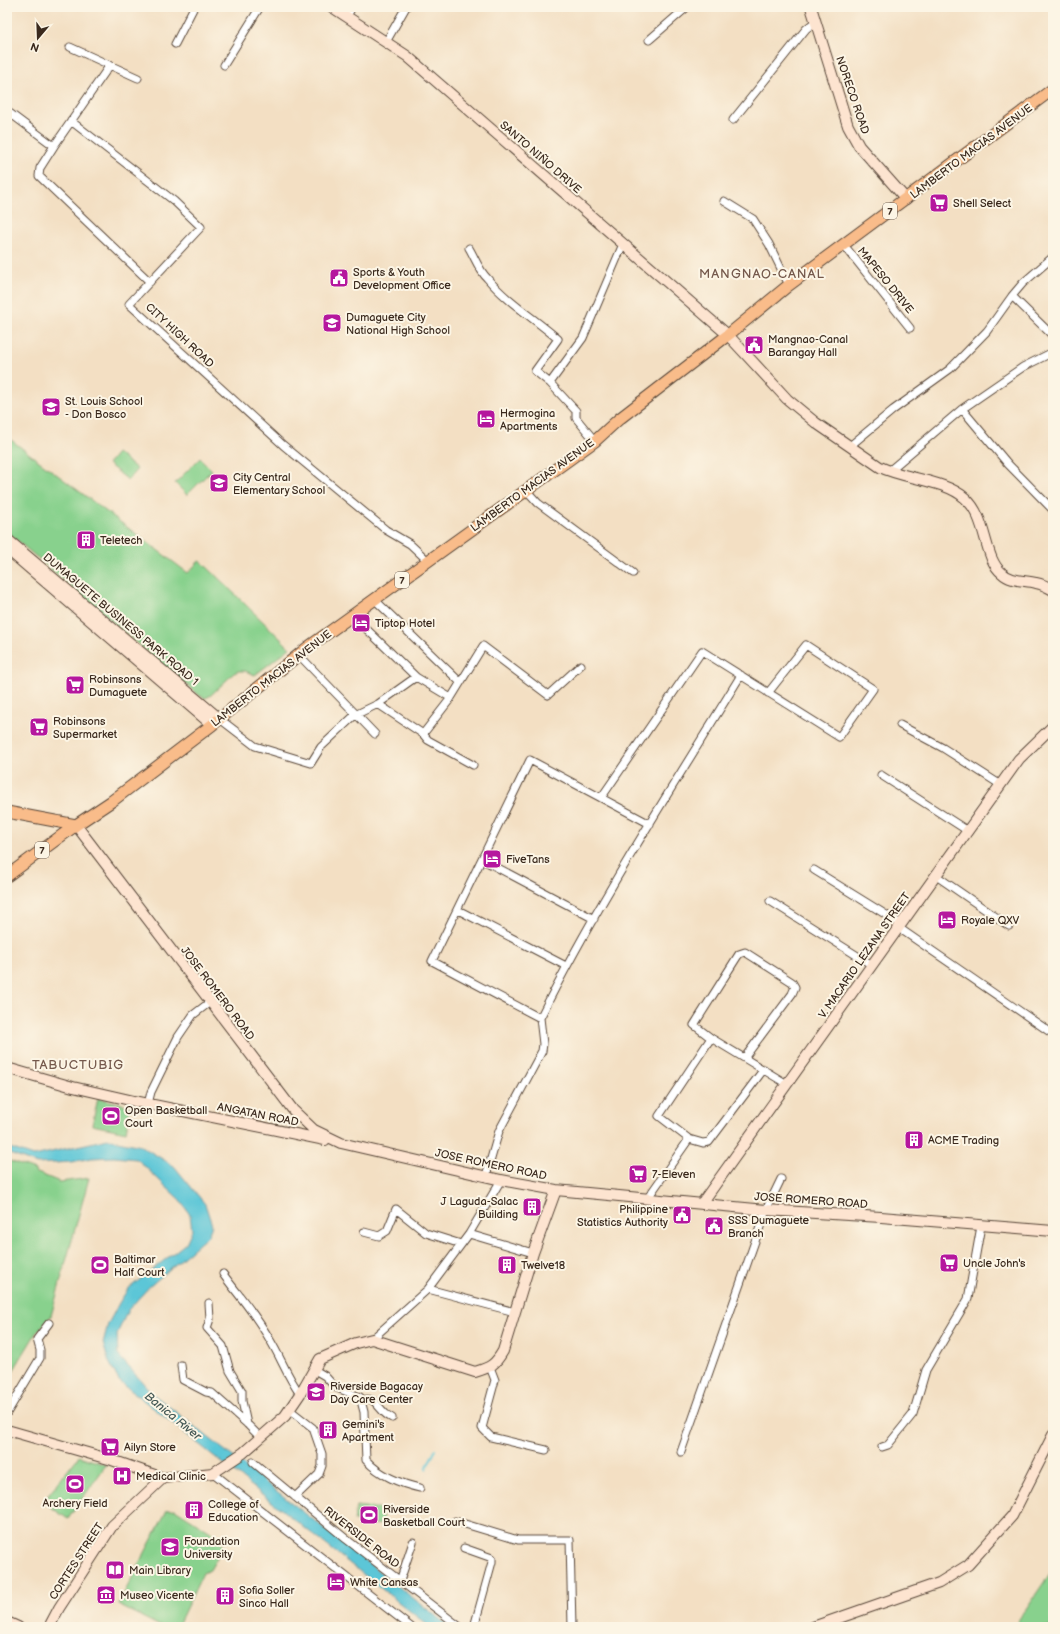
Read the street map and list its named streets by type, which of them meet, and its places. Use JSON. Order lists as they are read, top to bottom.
{
  "streets": {
    "main road": ["LAMBERTO MACIAS AVENUE", "7"],
    "street": [
      "NORECO ROAD",
      "SANTO NIÑO DRIVE",
      "MAPESO DRIVE",
      "CITY HIGH ROAD",
      "DUMAGUETE BUSINESS PARK ROAD 1",
      "V. MACARIO LEZANA STREET",
      "JOSE ROMERO ROAD",
      "ANGATAN ROAD",
      "RIVERSIDE ROAD",
      "CORTES STREET"
    ]
  },
  "crossings": [
    ["NORECO ROAD", "LAMBERTO MACIAS AVENUE"],
    ["LAMBERTO MACIAS AVENUE", "SANTO NIÑO DRIVE"],
    ["LAMBERTO MACIAS AVENUE", "MAPESO DRIVE"],
    ["LAMBERTO MACIAS AVENUE", "CITY HIGH ROAD"],
    ["LAMBERTO MACIAS AVENUE", "DUMAGUETE BUSINESS PARK ROAD 1"],
    ["LAMBERTO MACIAS AVENUE", "JOSE ROMERO ROAD"],
    ["V. MACARIO LEZANA STREET", "JOSE ROMERO ROAD"],
    ["JOSE ROMERO ROAD", "ANGATAN ROAD"]
  ],
  "districts": ["MANGNAO-CANAL", "TABUCTUBIG"],
  "water": ["Banica River"],
  "places": {
    "supermarket": [
      "Shell Select",
      "Robinsons Dumaguete",
      "Robinsons Supermarket",
      "7-Eleven",
      "Uncle John's",
      "Ailyn Store"
    ],
    "public building": [
      "Sports & Youth Development Office",
      "Mangnao-Canal Barangay Hall",
      "Philippine Statistics Authority",
      "SSS Dumaguete Branch"
    ],
    "school or university": [
      "Dumaguete City National High School",
      "St. Louis School - Don Bosco",
      "City Central Elementary School",
      "Riverside Bagacay Day Care Center",
      "Foundation University"
    ],
    "hotel": [
      "Hermogina Apartments",
      "Tiptop Hotel",
      "FiveTans",
      "Royale QXV",
      "White Cansas"
    ],
    "building": [
      "Teletech",
      "ACME Trading",
      "J Laguda-Salac Building",
      "Twelve18",
      "Gemini's Apartment",
      "College of Education",
      "Sofia Soller Sinco Hall"
    ],
    "sports": [
      "Open Basketball Court",
      "Baltimar Half Court",
      "Archery Field",
      "Riverside Basketball Court"
    ],
    "hospital": ["Medical Clinic"],
    "library": ["Main Library"],
    "museum": ["Museo Vicente"]
  },
  "north": "bottom"
}
